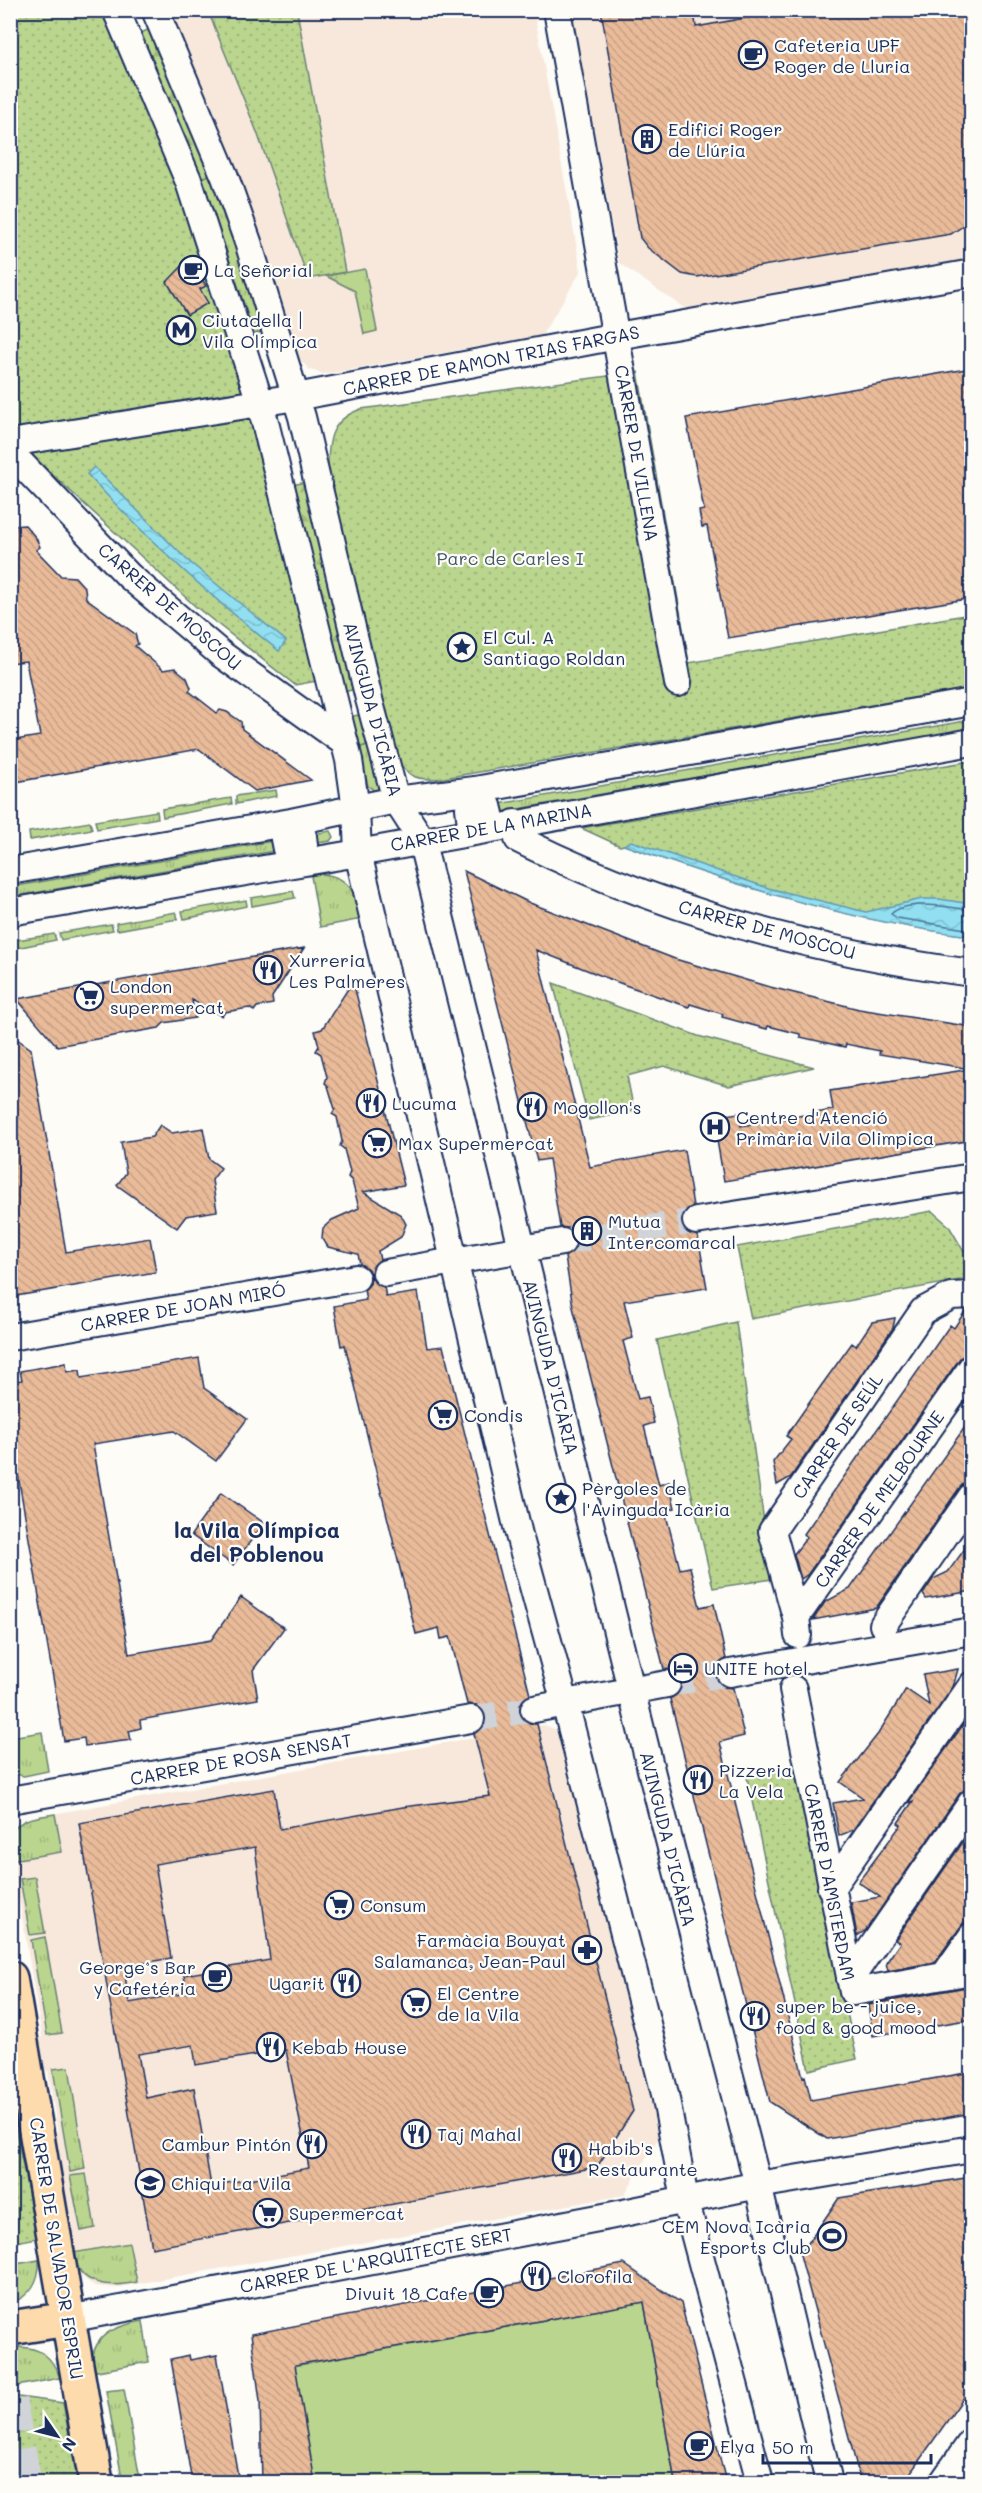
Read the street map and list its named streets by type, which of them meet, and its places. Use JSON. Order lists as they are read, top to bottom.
{
  "streets": {
    "main road": ["CARRER DE SALVADOR ESPRIU"],
    "street": [
      "CARRER DE RAMON TRIAS FARGAS",
      "CARRER DE VILLENA",
      "CARRER DE MOSCOU",
      "AVINGUDA D'ICÀRIA",
      "CARRER DE LA MARINA",
      "CARRER DE JOAN MIRÓ",
      "CARRER DE SEÚL",
      "CARRER DE MELBOURNE",
      "CARRER DE ROSA SENSAT",
      "CARRER D'AMSTERDAM",
      "CARRER DE L'ARQUITECTE SERT"
    ]
  },
  "crossings": [
    ["CARRER DE RAMON TRIAS FARGAS", "CARRER DE VILLENA"],
    ["CARRER DE RAMON TRIAS FARGAS", "AVINGUDA D'ICÀRIA"],
    ["CARRER DE MOSCOU", "AVINGUDA D'ICÀRIA"],
    ["CARRER DE MOSCOU", "CARRER DE LA MARINA"],
    ["AVINGUDA D'ICÀRIA", "CARRER DE LA MARINA"],
    ["AVINGUDA D'ICÀRIA", "CARRER DE L'ARQUITECTE SERT"],
    ["CARRER DE SEÚL", "CARRER DE MELBOURNE"],
    ["CARRER DE SALVADOR ESPRIU", "CARRER DE L'ARQUITECTE SERT"]
  ],
  "districts": ["la Vila Olímpica del Poblenou"],
  "parks": ["Parc de Carles I"],
  "places": {
    "cafe": [
      "Cafeteria UPF Roger de Lluria",
      "La Señorial",
      "George‘s Bar y Cafetéria",
      "Divuit 18 Cafe",
      "Elya"
    ],
    "building": ["Edifici Roger de Llúria", "Mutua Intercomarcal"],
    "metro station": ["Ciutadella | Vila Olímpica"],
    "place": ["El Cul. A Santiago Roldan", "Pèrgoles de l'Avinguda Icària"],
    "restaurant": [
      "Xurreria Les Palmeres",
      "Lucuma",
      "Mogollon's",
      "Pizzeria La Vela",
      "Ugarit",
      "super be - juice, food & good mood",
      "Kebab House",
      "Taj Mahal",
      "Cambur Pintón",
      "Habib's Restaurante",
      "Clorofila"
    ],
    "supermarket": [
      "London supermercat",
      "Max Supermercat",
      "Condis",
      "Consum",
      "El Centre de la Vila",
      "Supermercat"
    ],
    "hospital": ["Centre d'Atenció Primària Vila Olimpica"],
    "hotel": ["UNITE hotel"],
    "pharmacy": ["Farmàcia Bouyat Salamanca, Jean-Paul"],
    "school or university": ["Chiqui La Vila"],
    "sports": ["CEM Nova Icària Esports Club"]
  },
  "scale_bar": "50 m",
  "north": "bottom right"
}
